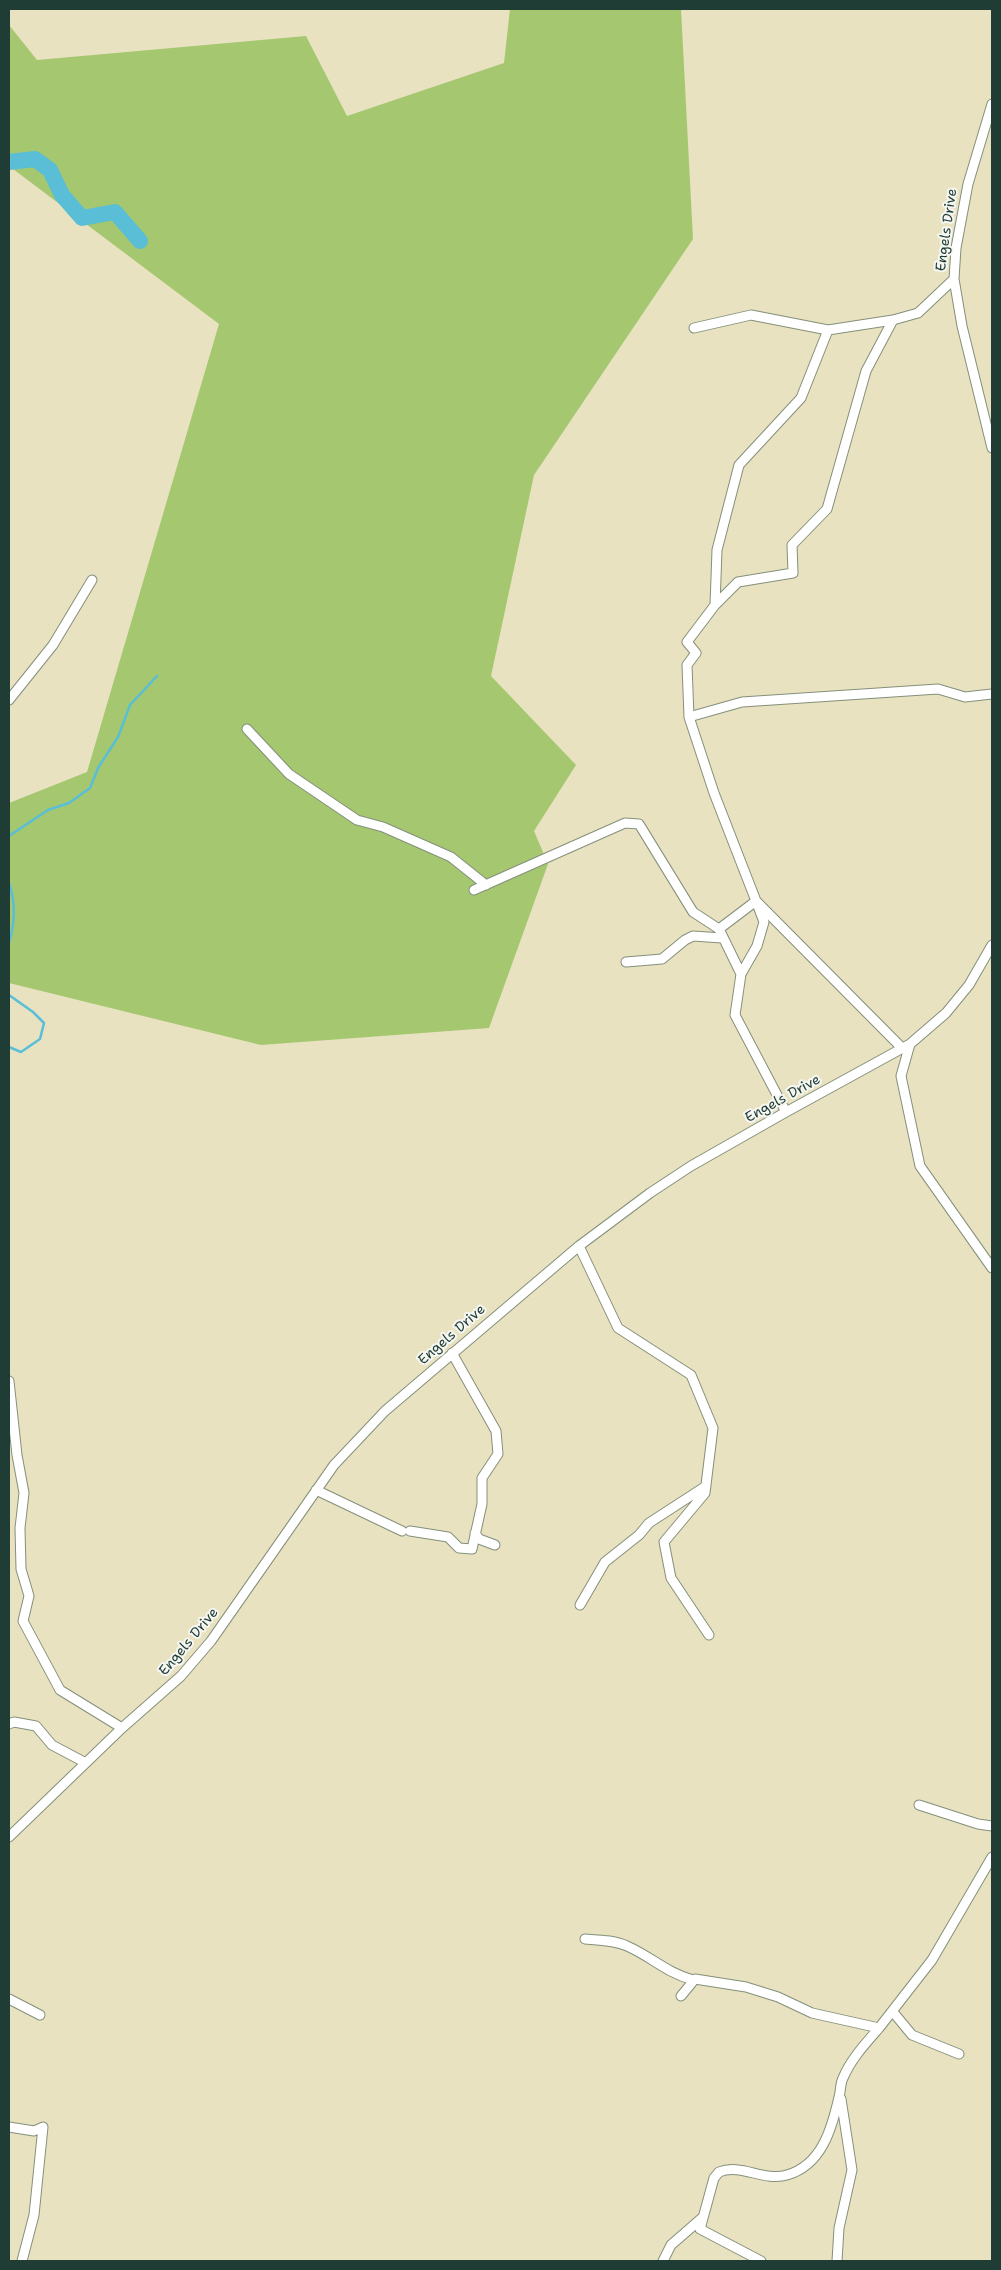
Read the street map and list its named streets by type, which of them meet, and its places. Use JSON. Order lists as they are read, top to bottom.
{
  "streets": {
    "street": ["Engels Drive"]
  }
}
